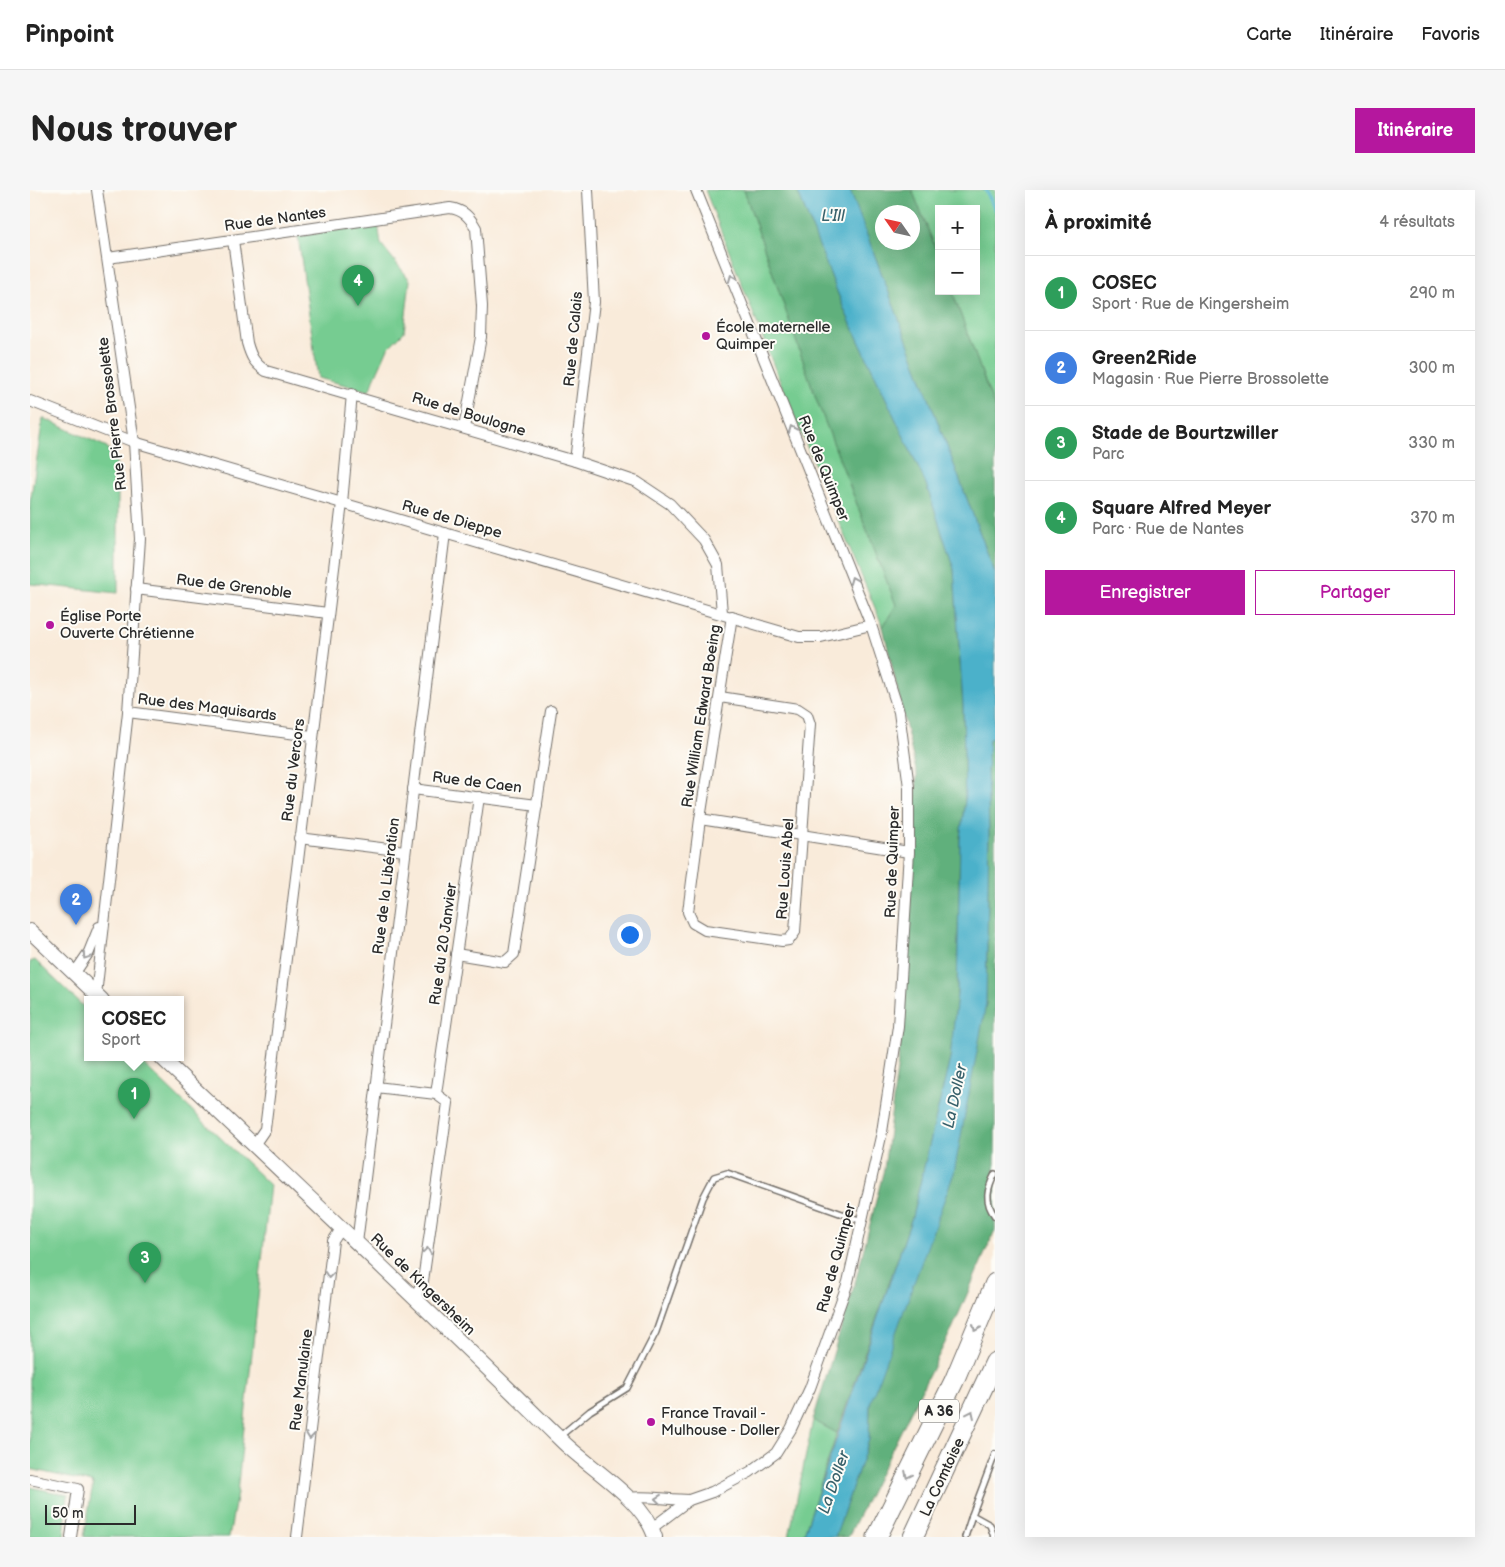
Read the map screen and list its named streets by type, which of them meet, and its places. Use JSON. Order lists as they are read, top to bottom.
{
  "streets": {
    "highway": ["A 36", "La Comtoise"],
    "main road": ["Rue de Kingersheim"],
    "street": [
      "Rue de Nantes",
      "Rue de Calais",
      "Rue Pierre Brossolette",
      "Rue de Boulogne",
      "Rue de Quimper",
      "Rue de Dieppe",
      "Rue de Grenoble",
      "Rue des Maquisards",
      "Rue William Edward Boeing",
      "Rue du Vercors",
      "Rue de Caen",
      "Rue Louis Abel",
      "Rue de la Libération",
      "Rue du 20 Janvier",
      "Rue Manulaine"
    ]
  },
  "crossings": [
    ["Rue de Nantes", "Rue Pierre Brossolette"],
    ["Rue de Nantes", "Rue de Boulogne"],
    ["Rue de Calais", "Rue de Boulogne"],
    ["Rue Pierre Brossolette", "Rue de Dieppe"],
    ["Rue Pierre Brossolette", "Rue de Grenoble"],
    ["Rue Pierre Brossolette", "Rue des Maquisards"],
    ["Rue de Boulogne", "Rue de Dieppe"],
    ["Rue de Boulogne", "Rue William Edward Boeing"],
    ["Rue de Boulogne", "Rue du Vercors"],
    ["Rue de Quimper", "Rue de Dieppe"],
    ["Rue de Quimper", "Rue William Edward Boeing"],
    ["Rue de Quimper", "Rue de Kingersheim"],
    ["Rue de Dieppe", "Rue William Edward Boeing"],
    ["Rue de Dieppe", "Rue du Vercors"],
    ["Rue de Dieppe", "Rue de la Libération"],
    ["Rue de Grenoble", "Rue du Vercors"],
    ["Rue des Maquisards", "Rue du Vercors"],
    ["Rue William Edward Boeing", "Rue Louis Abel"],
    ["Rue du Vercors", "Rue de Kingersheim"],
    ["Rue de Caen", "Rue de la Libération"],
    ["Rue de Caen", "Rue du 20 Janvier"],
    ["Rue de la Libération", "Rue de Kingersheim"],
    ["Rue de Kingersheim", "Rue Manulaine"]
  ],
  "one_way": ["Rue Manulaine"],
  "water": ["L'Ill", "La Doller"],
  "places": ["École maternelle Quimper", "Église Porte Ouverte Chrétienne", "France Travail - Mulhouse - Doller"],
  "scale_bar": "50 m",
  "north": "top left",
  "page": {
    "header": "Pinpoint",
    "nav": ["Carte", "Itinéraire", "Favoris"],
    "buttons": [
      "Itinéraire",
      ["Enregistrer", "Partager"]
    ],
    "title": "Nous trouver",
    "heading": ["À proximité", "4 résultats"],
    "map_buttons": ["+", "−"],
    "list": [
      {
        "mark": "1",
        "name": "COSEC",
        "note": "Sport · Rue de Kingersheim",
        "value": "290 m"
      },
      {
        "mark": "2",
        "name": "Green2Ride",
        "note": "Magasin · Rue Pierre Brossolette",
        "value": "300 m"
      },
      {
        "mark": "3",
        "name": "Stade de Bourtzwiller",
        "note": "Parc",
        "value": "330 m"
      },
      {
        "mark": "4",
        "name": "Square Alfred Meyer",
        "note": "Parc · Rue de Nantes",
        "value": "370 m"
      }
    ],
    "pins": [
      "4",
      "2",
      "1",
      "3"
    ],
    "popup": ["COSEC", "Sport"],
    "scale": "50 m"
  }
}
